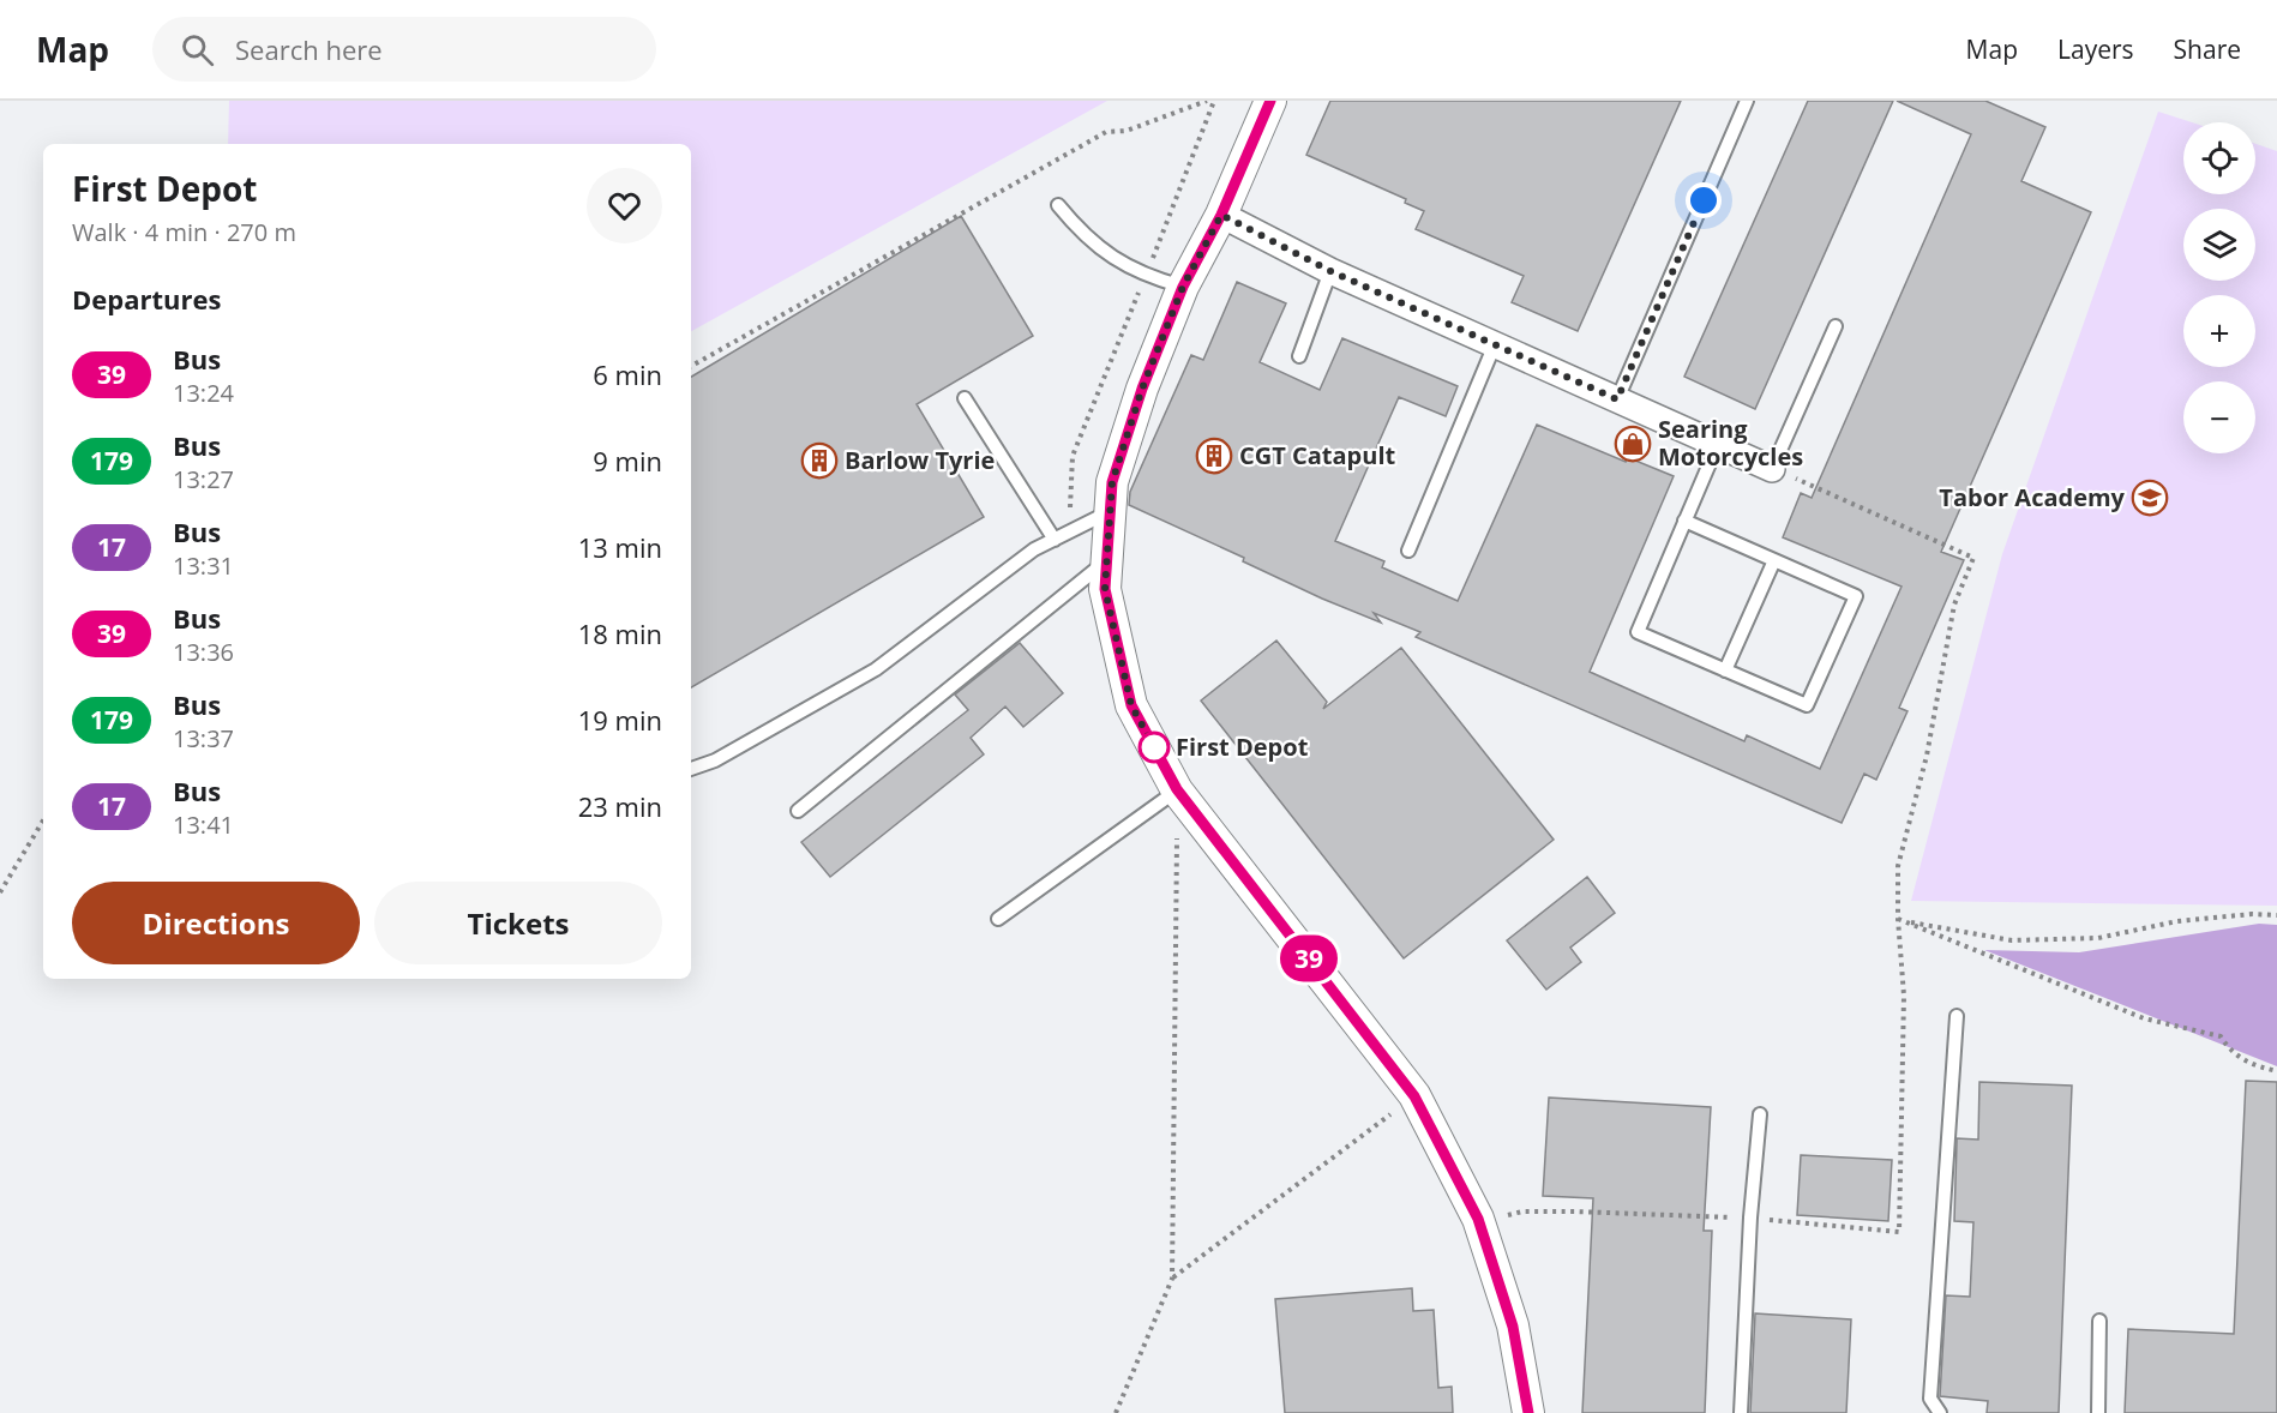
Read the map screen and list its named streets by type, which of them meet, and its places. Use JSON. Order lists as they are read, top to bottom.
{
  "places": {
    "shop": ["Searing Motorcycles"],
    "building": ["CGT Catapult", "Barlow Tyrie"],
    "school or university": ["Tabor Academy"],
    "other": ["First Depot"]
  },
  "lines": ["bus line 39"],
  "page": {
    "header": "Map",
    "search": "Search here",
    "nav": ["Map", "Layers", "Share"],
    "on_map": "39",
    "map_buttons": ["+", "−"],
    "heading": [
      ["First Depot", "Walk · 4 min · 270 m"],
      "Departures"
    ],
    "list": [
      {
        "mark": "39",
        "name": "Bus",
        "note": "13:24",
        "value": "6 min"
      },
      {
        "mark": "179",
        "name": "Bus",
        "note": "13:27",
        "value": "9 min"
      },
      {
        "mark": "17",
        "name": "Bus",
        "note": "13:31",
        "value": "13 min"
      },
      {
        "mark": "39",
        "name": "Bus",
        "note": "13:36",
        "value": "18 min"
      },
      {
        "mark": "179",
        "name": "Bus",
        "note": "13:37",
        "value": "19 min"
      },
      {
        "mark": "17",
        "name": "Bus",
        "note": "13:41",
        "value": "23 min"
      }
    ],
    "buttons": ["Directions", "Tickets"]
  }
}
